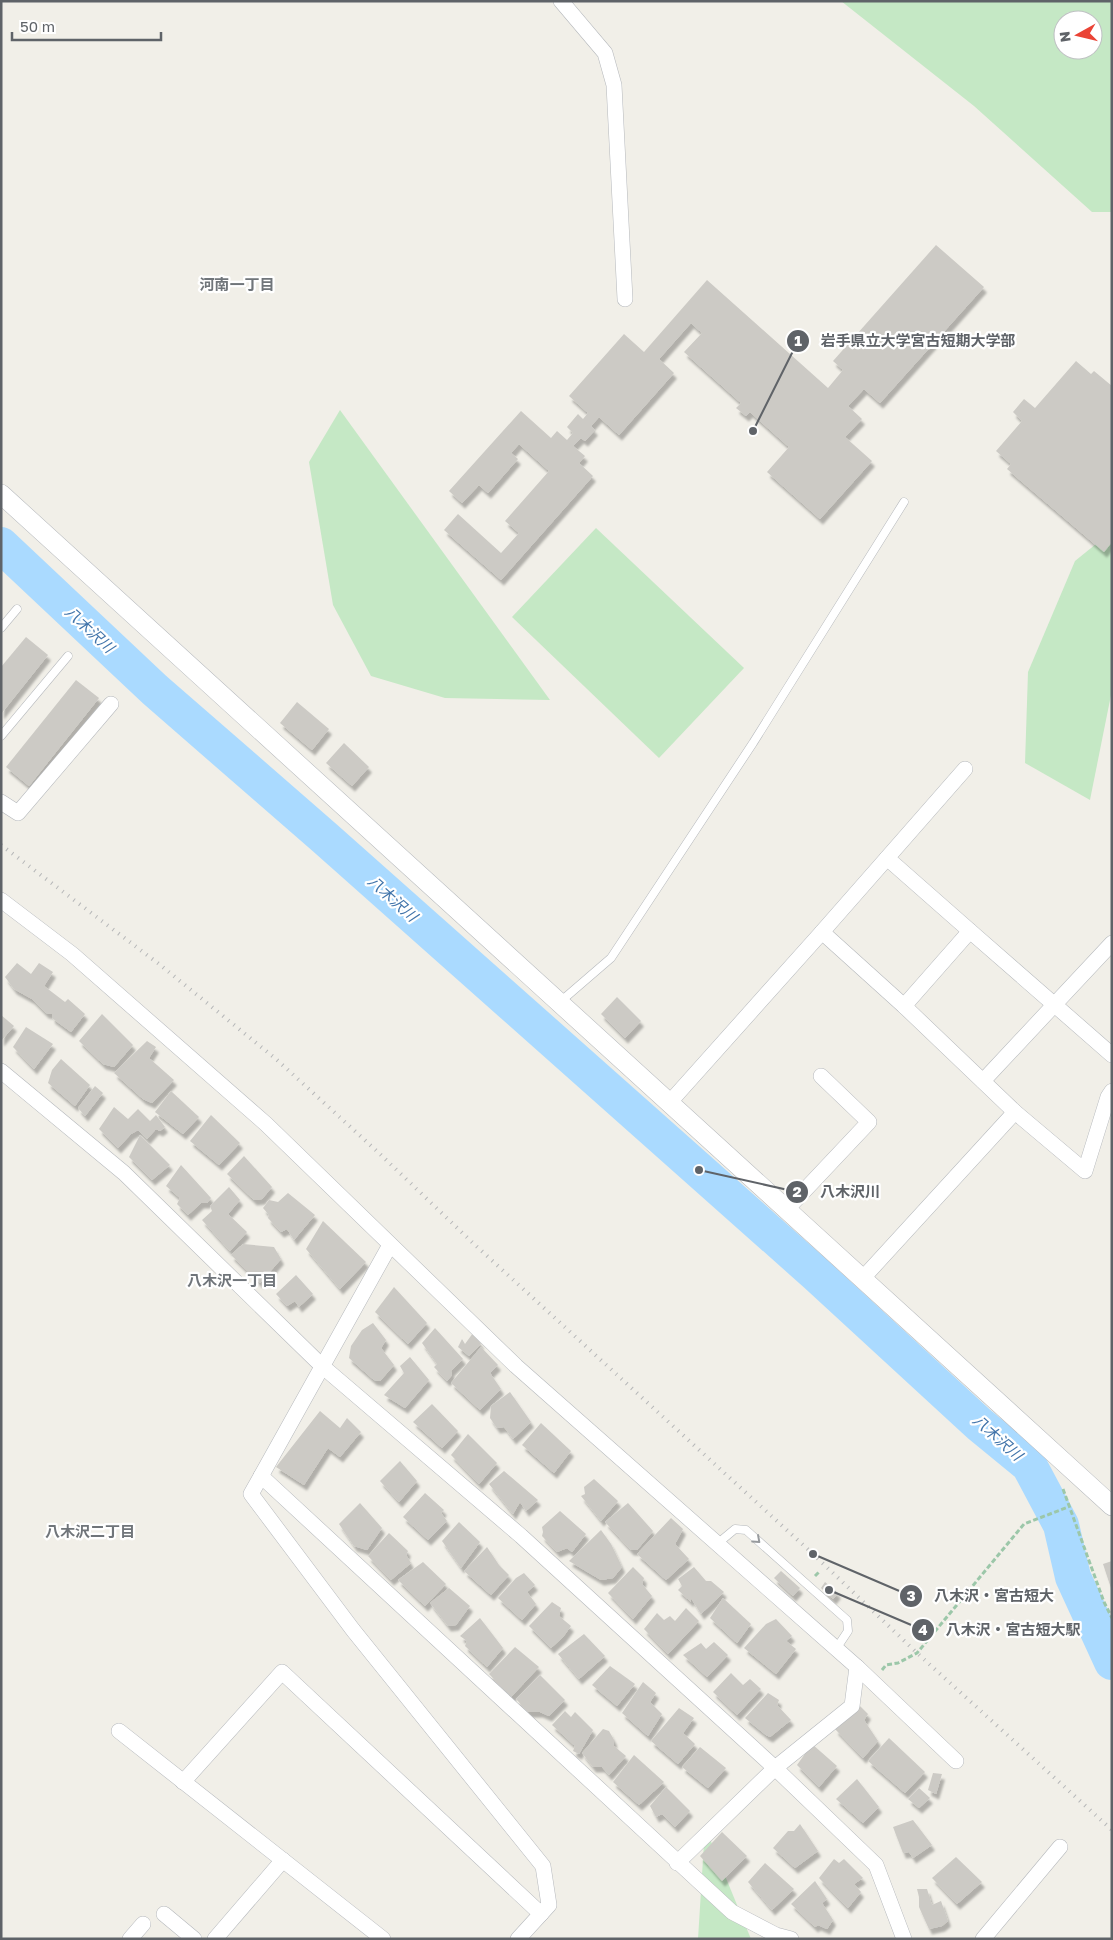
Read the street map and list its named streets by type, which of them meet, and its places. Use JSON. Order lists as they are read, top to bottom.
{
  "districts": ["河南一丁目", "八木沢一丁目", "八木沢二丁目"],
  "water": ["八木沢川"],
  "places": [
    "岩手県立大学宮古短期大学部",
    "八木沢川",
    "八木沢・宮古短大",
    "八木沢・宮古短大駅"
  ],
  "scale_bar": "50 m",
  "north": "left"
}
